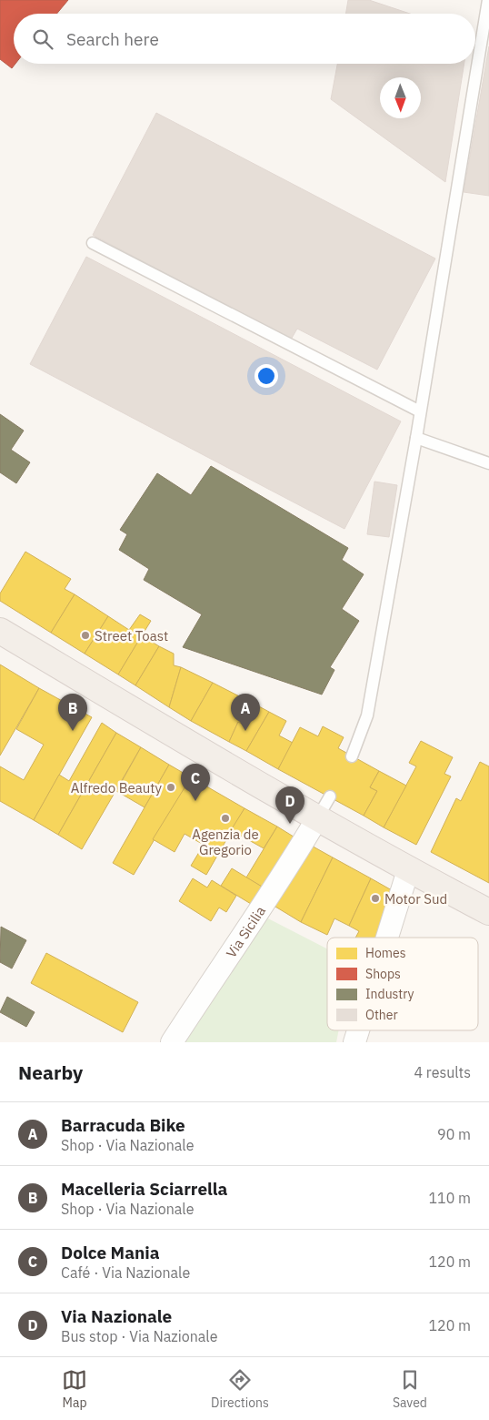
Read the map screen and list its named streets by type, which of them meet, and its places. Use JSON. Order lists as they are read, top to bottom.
{
  "streets": {
    "street": ["Via Sicilia"]
  },
  "places": [
    "Street Toast",
    "Alfredo Beauty",
    "Agenzia de Gregorio",
    "Motor Sud"
  ],
  "legend": [
    "Homes",
    "Shops",
    "Industry",
    "Other"
  ],
  "north": "bottom",
  "page": {
    "search": "Search here",
    "pins": [
      "A",
      "B",
      "C",
      "D"
    ],
    "heading": ["Nearby", "4 results"],
    "list": [
      {
        "mark": "A",
        "name": "Barracuda Bike",
        "note": "Shop · Via Nazionale",
        "value": "90 m"
      },
      {
        "mark": "B",
        "name": "Macelleria Sciarrella",
        "note": "Shop · Via Nazionale",
        "value": "110 m"
      },
      {
        "mark": "C",
        "name": "Dolce Mania",
        "note": "Café · Via Nazionale",
        "value": "120 m"
      },
      {
        "mark": "D",
        "name": "Via Nazionale",
        "note": "Bus stop · Via Nazionale",
        "value": "120 m"
      }
    ],
    "nav": ["Map", "Directions", "Saved"]
  }
}
